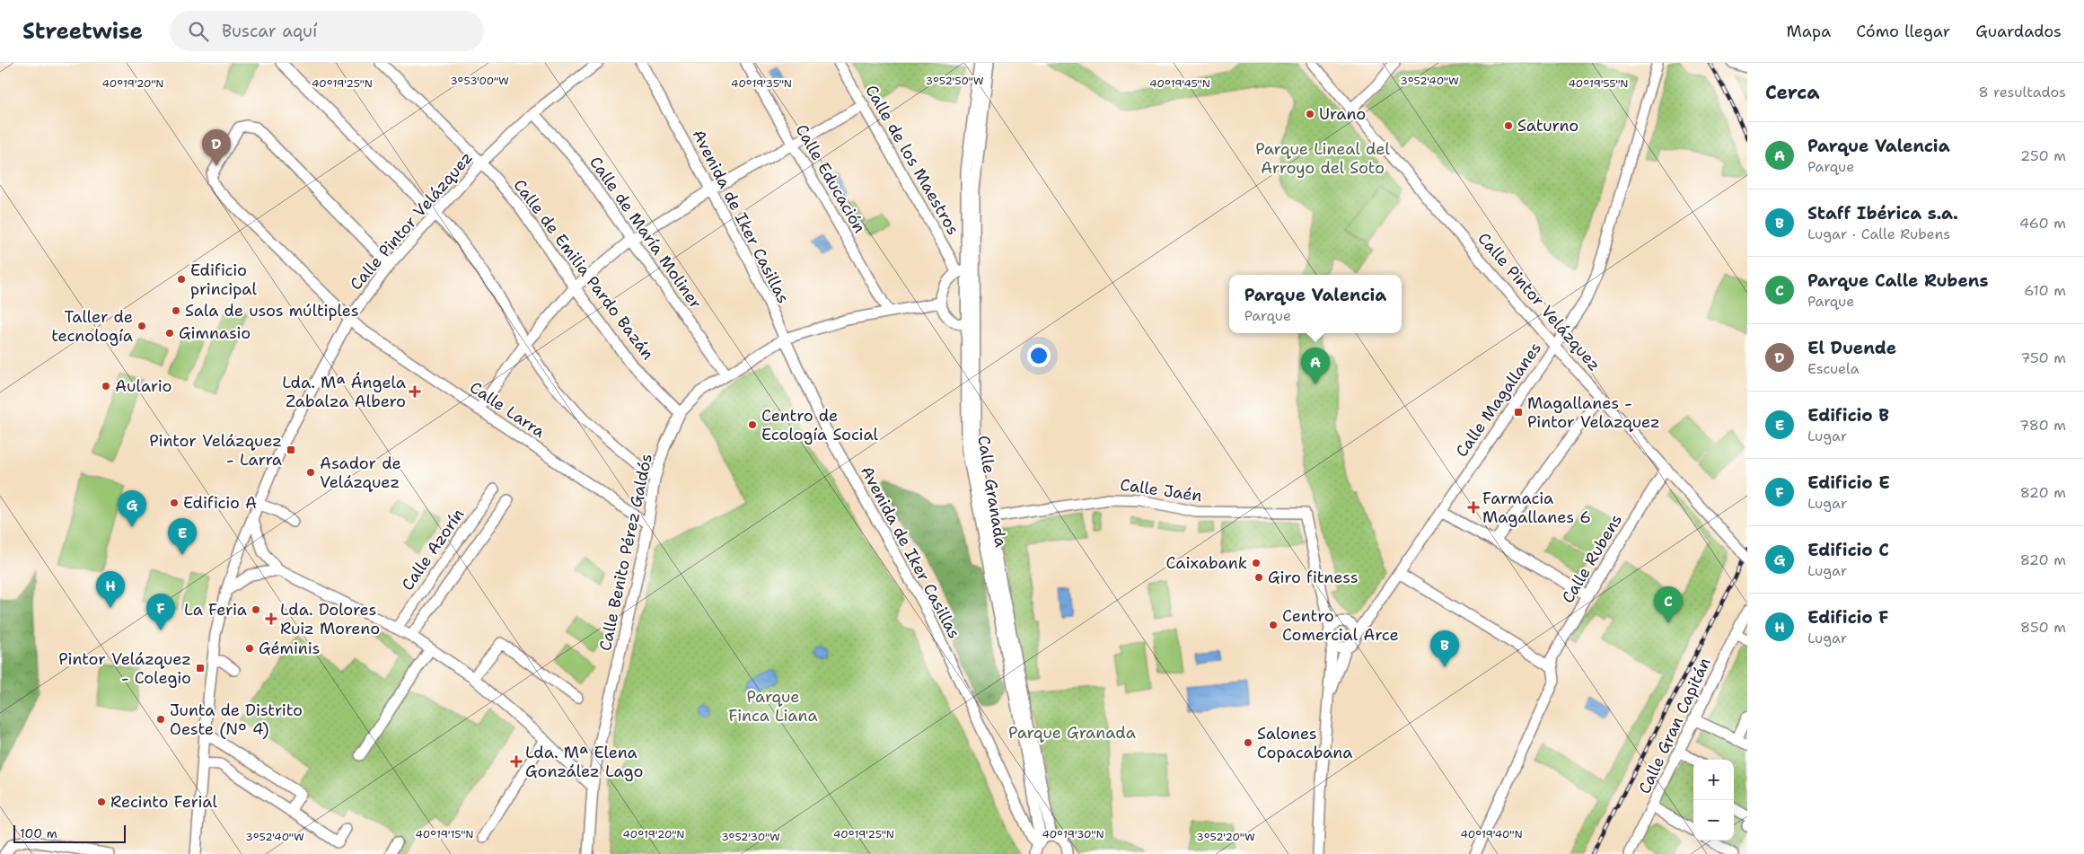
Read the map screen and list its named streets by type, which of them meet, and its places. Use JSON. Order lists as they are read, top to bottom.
{
  "streets": {
    "street": [
      "Calle de los Maestros",
      "Calle Educación",
      "Avenida de Iker Casillas",
      "Calle Pintor Velázquez",
      "Calle de María Moliner",
      "Calle de Emilia Pardo Bazán",
      "Calle Magallanes",
      "Calle Larra",
      "Calle Jaén",
      "Calle Granada",
      "Calle Azorín",
      "Calle Benito Pérez Galdós",
      "Calle Rubens",
      "Calle Gran Capitán"
    ]
  },
  "crossings": [
    ["Calle de los Maestros", "Calle Granada"],
    ["Calle Educación", "Calle Benito Pérez Galdós"],
    ["Avenida de Iker Casillas", "Calle Granada"],
    ["Avenida de Iker Casillas", "Calle Benito Pérez Galdós"],
    ["Calle Pintor Velázquez", "Calle de María Moliner"],
    ["Calle Pintor Velázquez", "Calle de Emilia Pardo Bazán"],
    ["Calle Pintor Velázquez", "Calle Magallanes"],
    ["Calle Pintor Velázquez", "Calle Larra"],
    ["Calle Pintor Velázquez", "Calle Rubens"],
    ["Calle de María Moliner", "Calle Benito Pérez Galdós"],
    ["Calle de Emilia Pardo Bazán", "Calle Benito Pérez Galdós"],
    ["Calle Larra", "Calle Benito Pérez Galdós"],
    ["Calle Jaén", "Calle Granada"]
  ],
  "parks": ["Parque Lineal del Arroyo del Soto", "Parque Finca Liana", "Parque Granada"],
  "places": {
    "other": [
      "Urano",
      "Saturno",
      "Edificio principal",
      "Sala de usos múltiples",
      "Taller de tecnología",
      "Gimnasio",
      "Aulario",
      "Centro de Ecología Social",
      "Asador de Velázquez",
      "Edificio A",
      "Caixabank",
      "Giro fitness",
      "La Feria",
      "Centro Comercial Arce",
      "Géminis",
      "Junta de Distrito Oeste (Nº 4)",
      "Salones Copacabana",
      "Recinto Ferial"
    ],
    "health": [
      "Lda. Mª Ángela Zabalza Albero",
      "Farmacia Magallanes 6",
      "Lda. Dolores Ruiz Moreno",
      "Lda. Mª Elena González Lago"
    ],
    "transit": ["Magallanes - Pintor Velazquez", "Pintor Velázquez - Larra", "Pintor Velázquez - Colegio"]
  },
  "scale_bar": "100 m",
  "page": {
    "header": "Streetwise",
    "search": "Buscar aquí",
    "nav": ["Mapa", "Cómo llegar", "Guardados"],
    "heading": ["Cerca", "8 resultados"],
    "list": [
      {
        "mark": "A",
        "name": "Parque Valencia",
        "note": "Parque",
        "value": "250 m"
      },
      {
        "mark": "B",
        "name": "Staff Ibérica s.a.",
        "note": "Lugar · Calle Rubens",
        "value": "460 m"
      },
      {
        "mark": "C",
        "name": "Parque Calle Rubens",
        "note": "Parque",
        "value": "610 m"
      },
      {
        "mark": "D",
        "name": "El Duende",
        "note": "Escuela",
        "value": "750 m"
      },
      {
        "mark": "E",
        "name": "Edificio B",
        "note": "Lugar",
        "value": "780 m"
      },
      {
        "mark": "F",
        "name": "Edificio E",
        "note": "Lugar",
        "value": "820 m"
      },
      {
        "mark": "G",
        "name": "Edificio C",
        "note": "Lugar",
        "value": "820 m"
      },
      {
        "mark": "H",
        "name": "Edificio F",
        "note": "Lugar",
        "value": "850 m"
      }
    ],
    "pins": [
      "D",
      "A",
      "G",
      "E",
      "H",
      "C",
      "F",
      "B"
    ],
    "popup": ["Parque Valencia", "Parque"],
    "map_buttons": ["+", "−"],
    "scale": "100 m"
  },
  "coordinates": [
    "3°52'40\"W",
    "3°53'00\"W",
    "3°52'50\"W",
    "40°19'20\"N",
    "40°19'25\"N",
    "40°19'55\"N",
    "40°19'35\"N",
    "40°19'45\"N",
    "40°19'15\"N",
    "40°19'30\"N",
    "40°19'40\"N",
    "3°52'30\"W",
    "3°52'20\"W"
  ]
}
